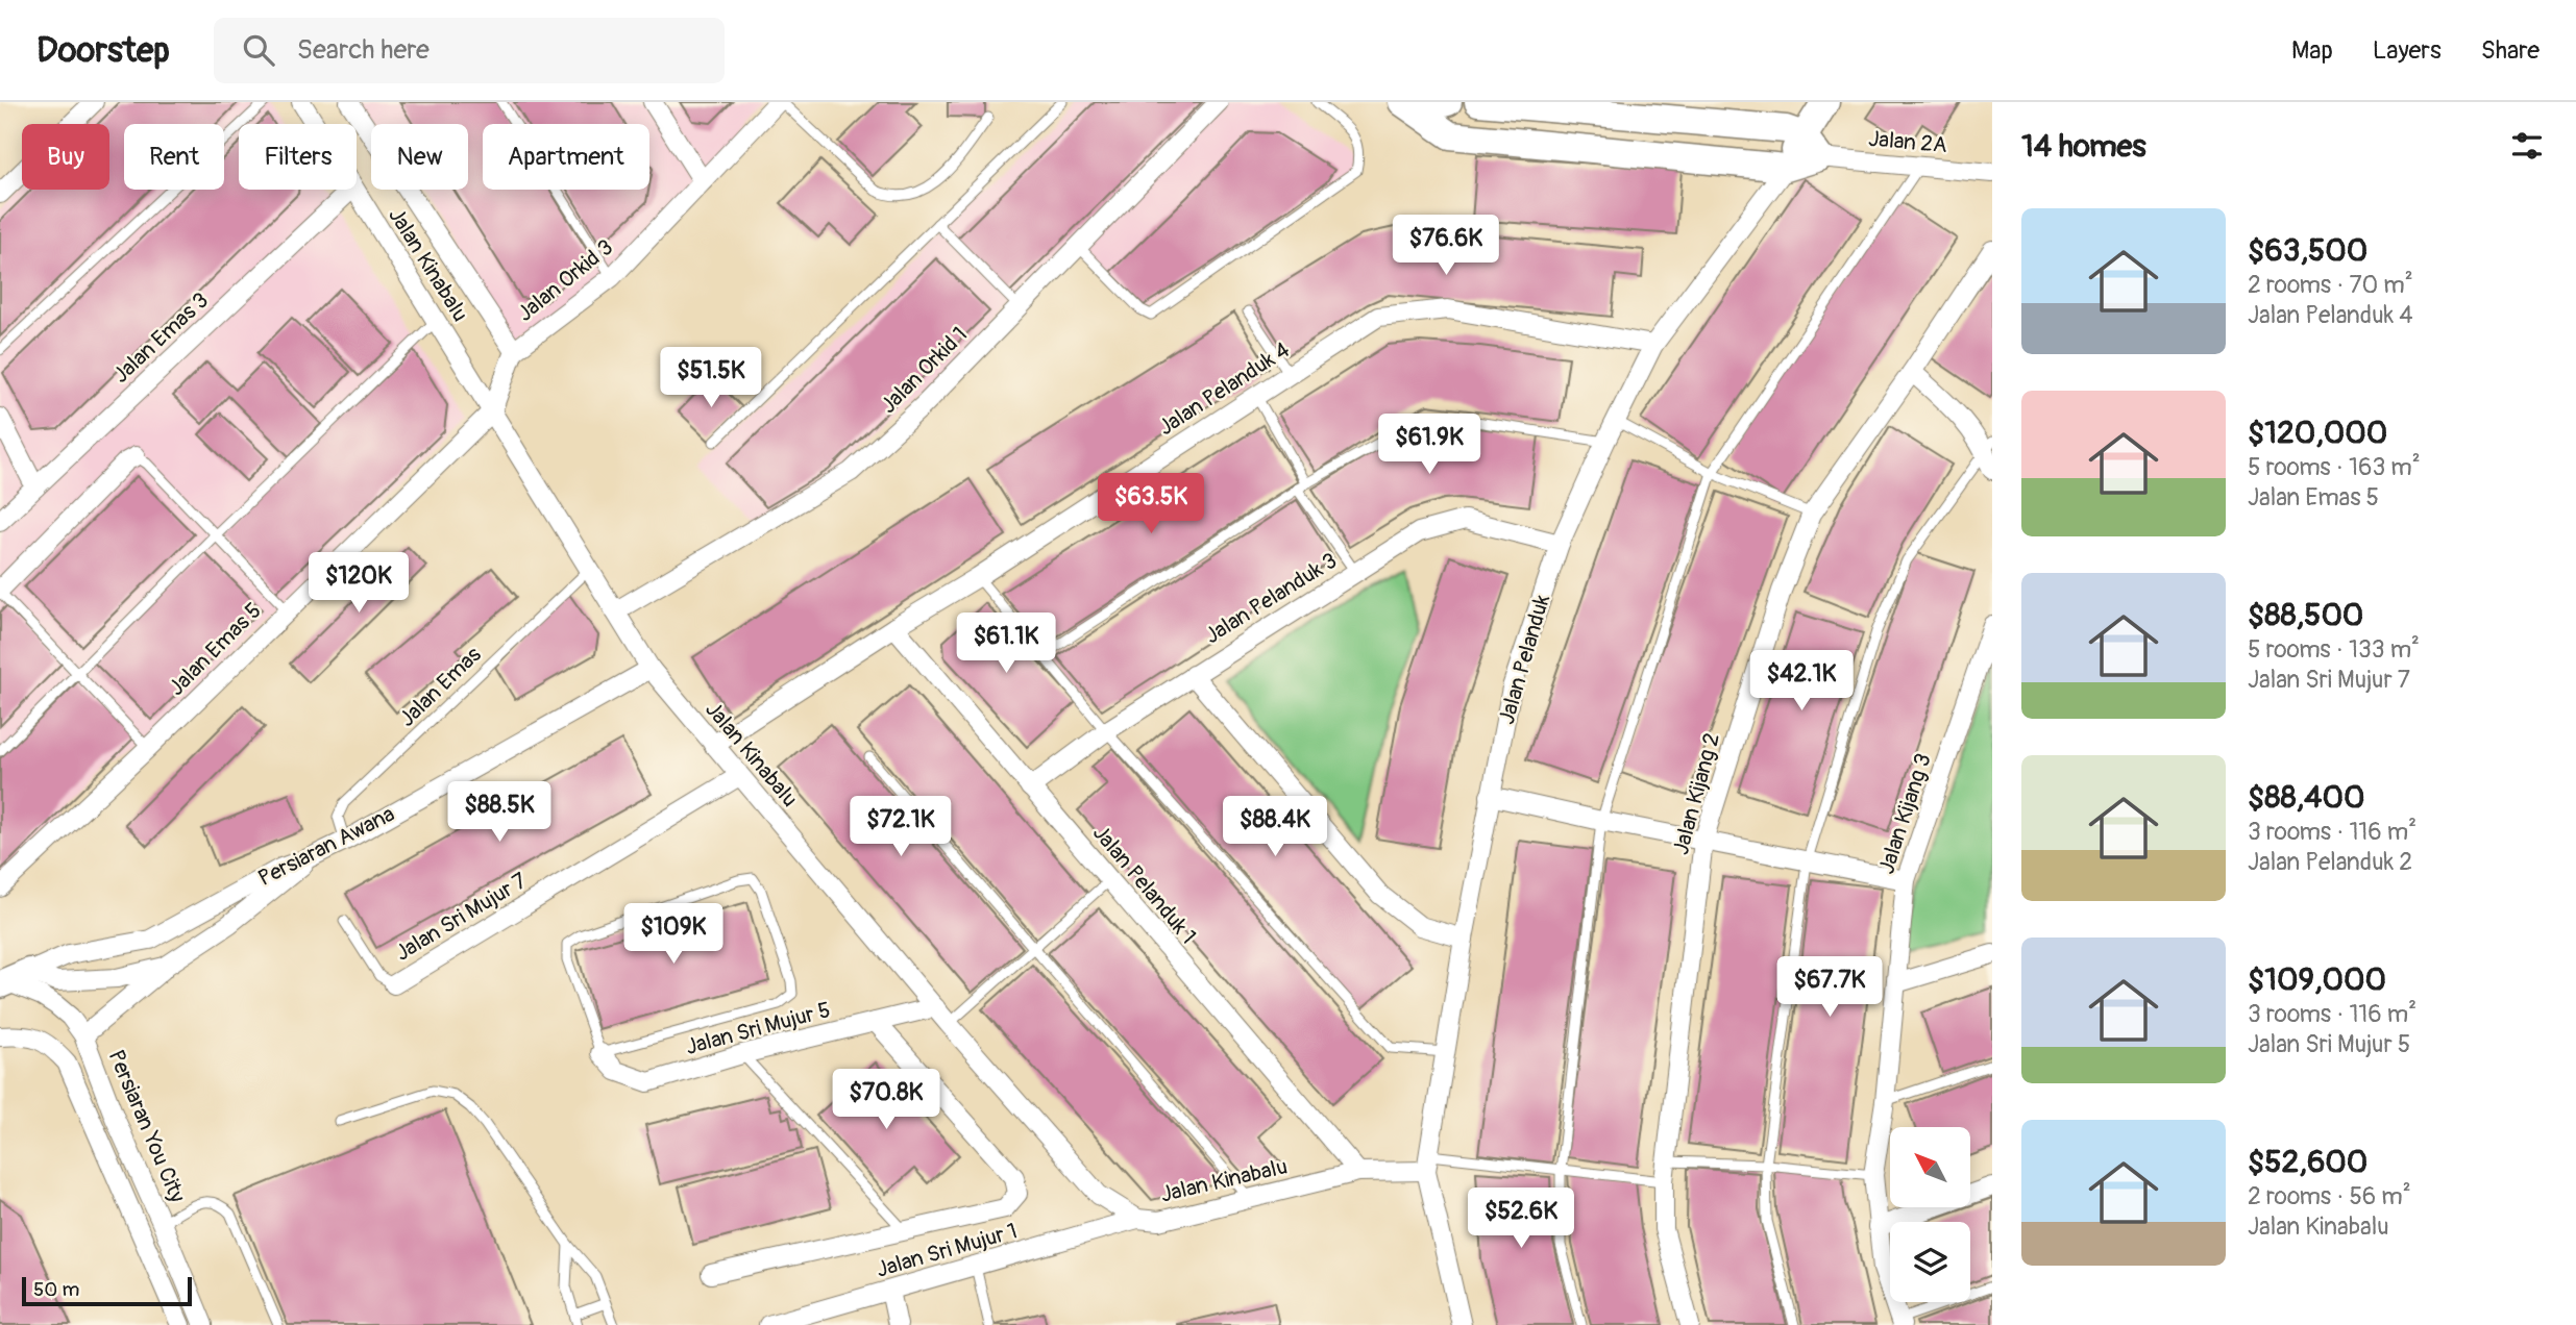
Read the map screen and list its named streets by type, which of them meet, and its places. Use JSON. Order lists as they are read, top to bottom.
{
  "streets": {
    "street": [
      "Jalan 2A",
      "Jalan Kinabalu",
      "Jalan Orkid 3",
      "Jalan Emas 3",
      "Jalan Orkid 1",
      "Jalan Pelanduk 4",
      "Jalan Pelanduk 3",
      "Jalan Emas 5",
      "Jalan Pelanduk",
      "Jalan Kijang 2",
      "Jalan Kijang 3",
      "Persiaran Awana",
      "Jalan Pelanduk 1",
      "Jalan Sri Mujur 7",
      "Jalan Sri Mujur 5",
      "Persiaran You City",
      "Jalan Sri Mujur 1"
    ],
    "lane": ["Jalan Emas"]
  },
  "crossings": [
    ["Jalan Kinabalu", "Jalan Orkid 3"],
    ["Jalan Kinabalu", "Jalan Orkid 1"],
    ["Jalan Kinabalu", "Jalan Pelanduk 4"],
    ["Jalan Kinabalu", "Jalan Emas 5"],
    ["Jalan Kinabalu", "Jalan Pelanduk"],
    ["Jalan Kinabalu", "Jalan Emas"],
    ["Jalan Kinabalu", "Persiaran Awana"],
    ["Jalan Kinabalu", "Jalan Pelanduk 1"],
    ["Jalan Kinabalu", "Jalan Sri Mujur 7"],
    ["Jalan Kinabalu", "Jalan Sri Mujur 5"],
    ["Jalan Kinabalu", "Jalan Sri Mujur 1"],
    ["Jalan Orkid 3", "Jalan Emas 5"],
    ["Jalan Pelanduk 4", "Jalan Pelanduk"],
    ["Jalan Pelanduk 4", "Jalan Pelanduk 1"],
    ["Jalan Pelanduk 3", "Jalan Pelanduk"],
    ["Jalan Pelanduk 3", "Jalan Pelanduk 1"],
    ["Jalan Emas", "Persiaran Awana"],
    ["Persiaran Awana", "Persiaran You City"],
    ["Jalan Sri Mujur 5", "Jalan Sri Mujur 1"]
  ],
  "scale_bar": "50 m",
  "north": "top left",
  "page": {
    "header": "Doorstep",
    "search": "Search here",
    "nav": ["Map", "Layers", "Share"],
    "heading": "14 homes",
    "chip": [
      "Buy",
      "Rent",
      "Filters",
      "New",
      "Apartment"
    ],
    "list": [
      {
        "name": "$63,500",
        "note": "2 rooms · 70 m² · Jalan Pelanduk 4"
      },
      {
        "name": "$120,000",
        "note": "5 rooms · 163 m² · Jalan Emas 5"
      },
      {
        "name": "$88,500",
        "note": "5 rooms · 133 m² · Jalan Sri Mujur 7"
      },
      {
        "name": "$88,400",
        "note": "3 rooms · 116 m² · Jalan Pelanduk 2"
      },
      {
        "name": "$109,000",
        "note": "3 rooms · 116 m² · Jalan Sri Mujur 5"
      },
      {
        "name": "$52,600",
        "note": "2 rooms · 56 m² · Jalan Kinabalu"
      }
    ],
    "price": [
      "$76.6K",
      "$51.5K",
      "$61.9K",
      "$63.5K",
      "$120K",
      "$61.1K",
      "$42.1K",
      "$88.5K",
      "$72.1K",
      "$88.4K",
      "$109K",
      "$67.7K",
      "$70.8K",
      "$52.6K"
    ],
    "scale": "50 m"
  }
}
